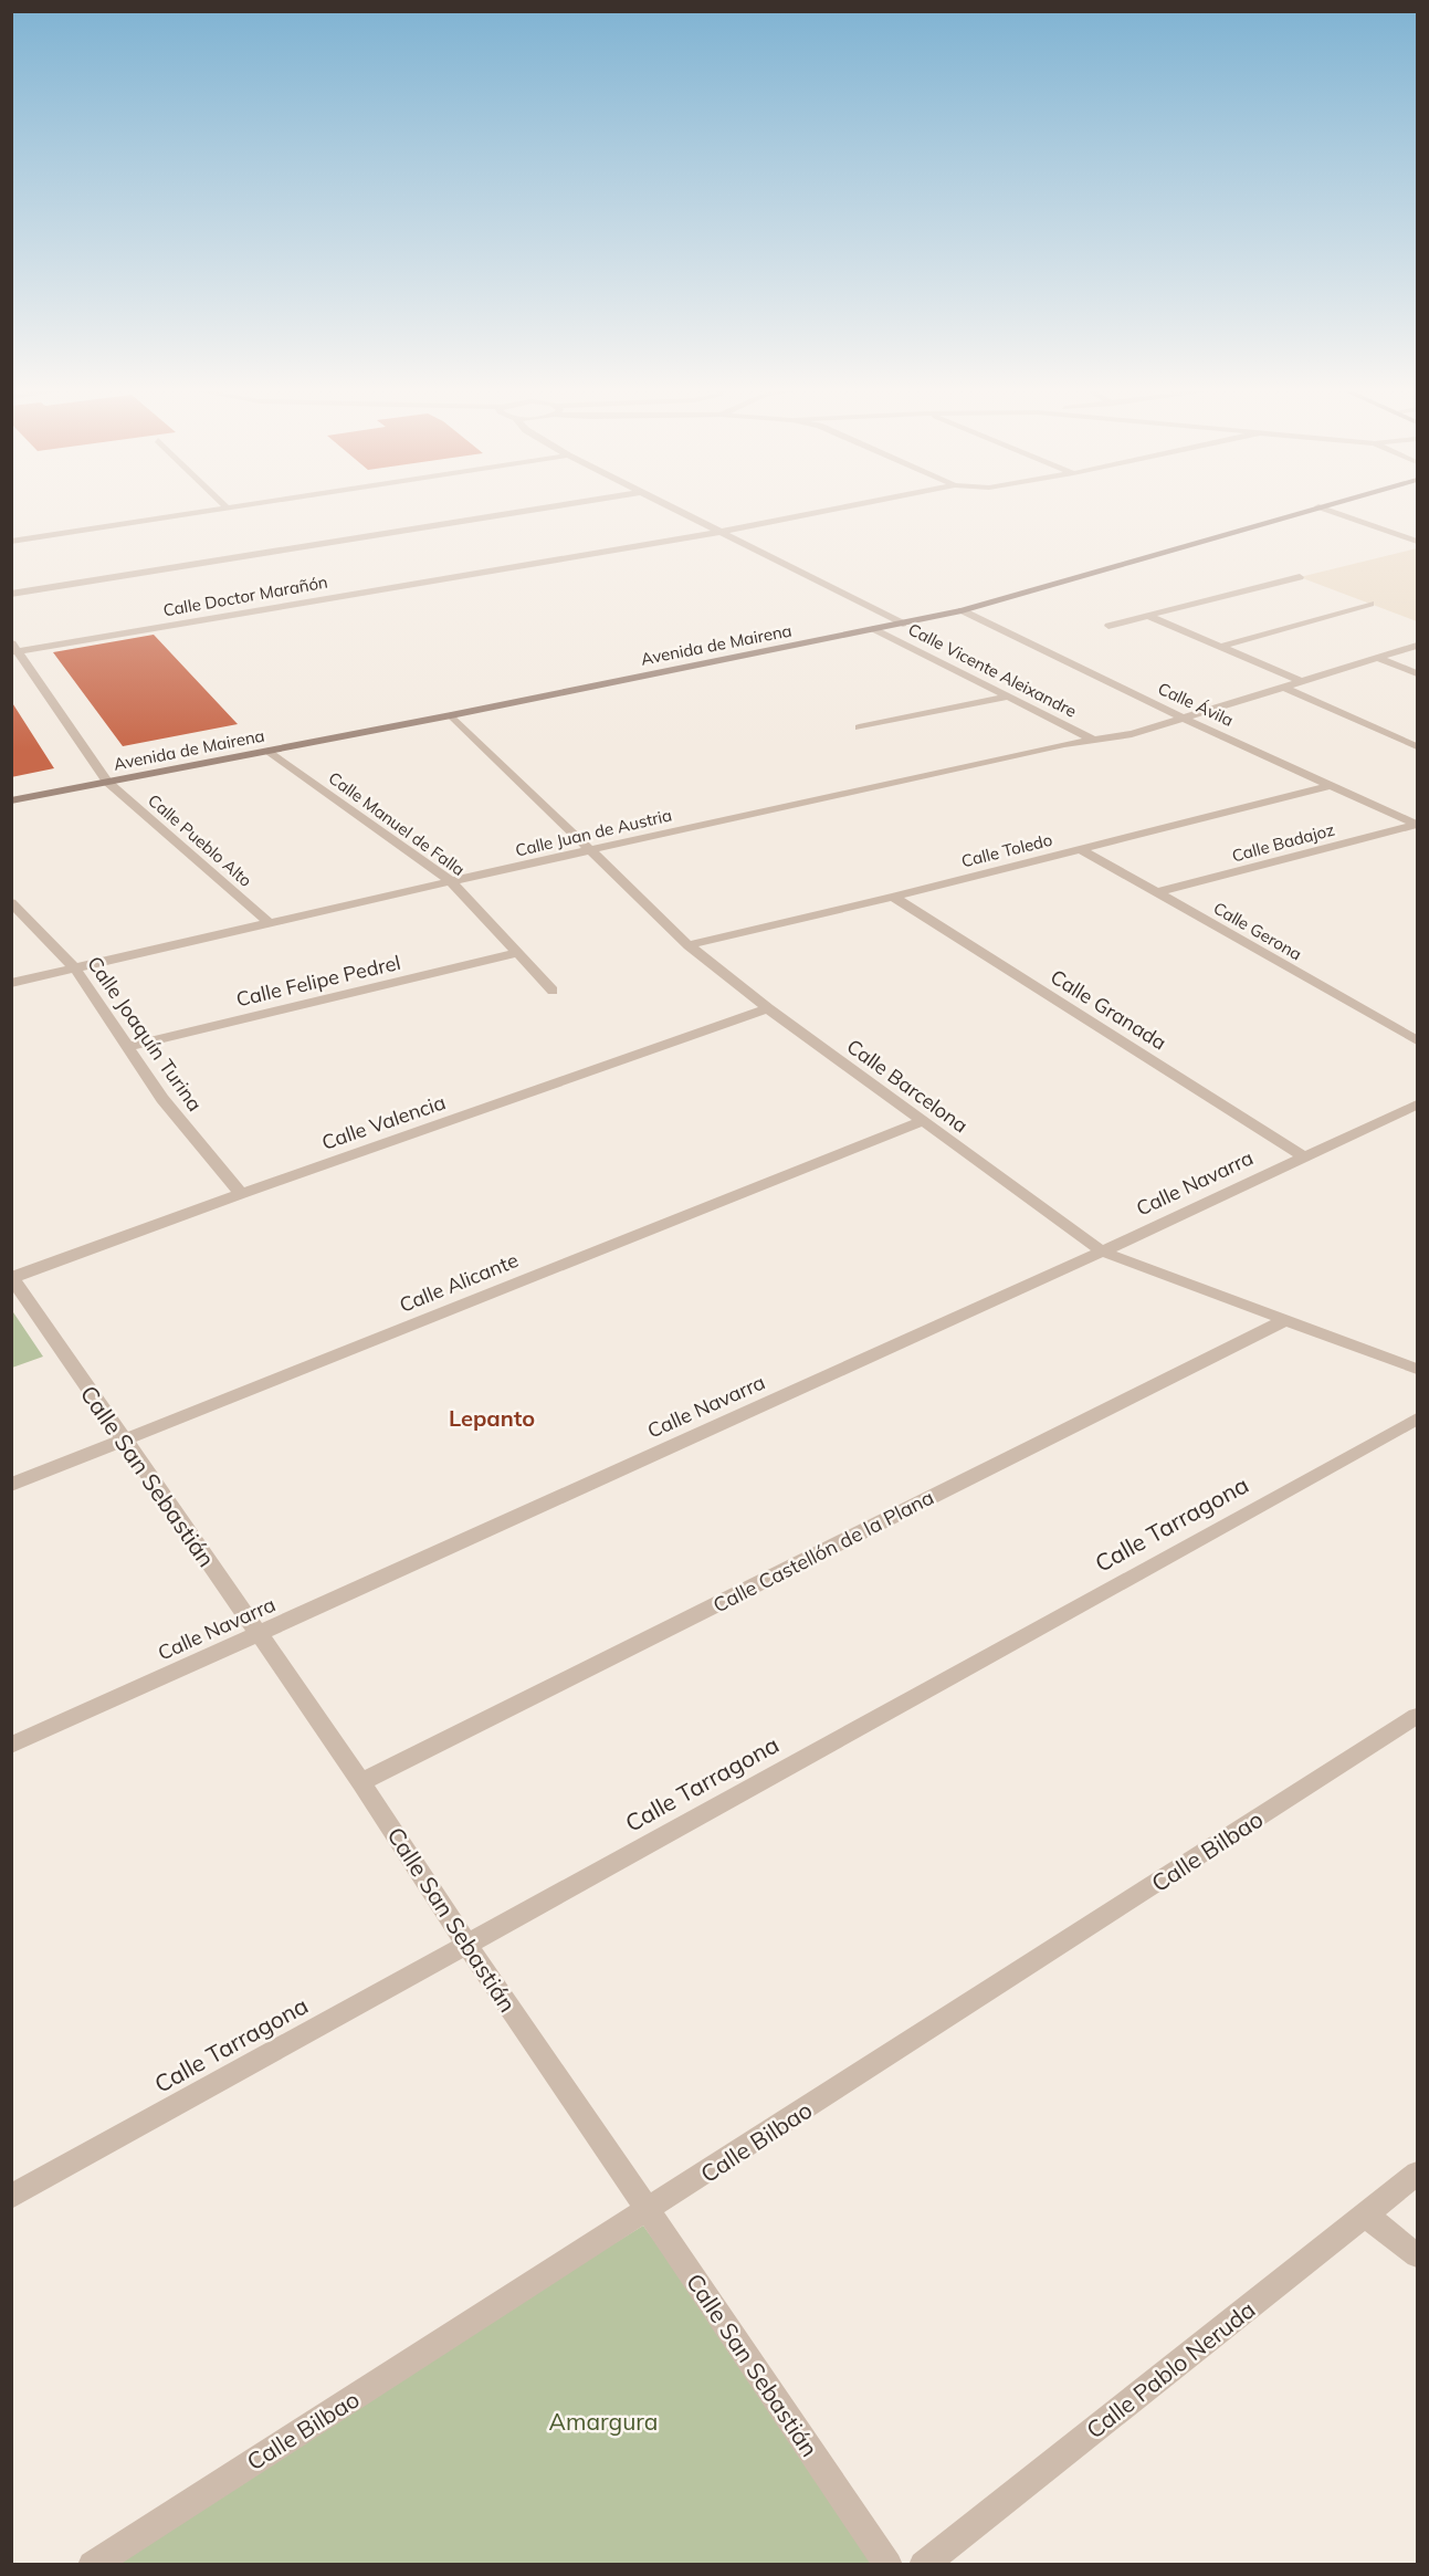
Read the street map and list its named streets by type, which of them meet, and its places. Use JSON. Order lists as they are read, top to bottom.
{
  "streets": {
    "street": [
      "Calle Doctor Marañón",
      "Avenida de Mairena",
      "Calle Vicente Aleixandre",
      "Calle Ávila",
      "Calle Manuel de Falla",
      "Calle Juan de Austria",
      "Calle Pueblo Alto",
      "Calle Badajoz",
      "Calle Toledo",
      "Calle Gerona",
      "Calle Felipe Pedrel",
      "Calle Granada",
      "Calle Joaquín Turina",
      "Calle Barcelona",
      "Calle Valencia",
      "Calle Navarra",
      "Calle Alicante",
      "Calle San Sebastián",
      "Calle Tarragona",
      "Calle Castellón de la Plana",
      "Calle Bilbao",
      "Calle Pablo Neruda"
    ]
  },
  "crossings": [
    ["Calle Doctor Marañón", "Calle Pueblo Alto"],
    ["Avenida de Mairena", "Calle Vicente Aleixandre"],
    ["Avenida de Mairena", "Calle Ávila"],
    ["Avenida de Mairena", "Calle Manuel de Falla"],
    ["Avenida de Mairena", "Calle Pueblo Alto"],
    ["Avenida de Mairena", "Calle Barcelona"],
    ["Calle Vicente Aleixandre", "Calle Juan de Austria"],
    ["Calle Ávila", "Calle Juan de Austria"],
    ["Calle Ávila", "Calle Badajoz"],
    ["Calle Ávila", "Calle Toledo"],
    ["Calle Manuel de Falla", "Calle Juan de Austria"],
    ["Calle Manuel de Falla", "Calle Felipe Pedrel"],
    ["Calle Juan de Austria", "Calle Pueblo Alto"],
    ["Calle Juan de Austria", "Calle Joaquín Turina"],
    ["Calle Juan de Austria", "Calle Barcelona"],
    ["Calle Badajoz", "Calle Gerona"],
    ["Calle Toledo", "Calle Gerona"],
    ["Calle Toledo", "Calle Granada"],
    ["Calle Toledo", "Calle Barcelona"],
    ["Calle Felipe Pedrel", "Calle Joaquín Turina"],
    ["Calle Granada", "Calle Navarra"],
    ["Calle Joaquín Turina", "Calle Valencia"],
    ["Calle Barcelona", "Calle Valencia"],
    ["Calle Barcelona", "Calle Navarra"],
    ["Calle Barcelona", "Calle Alicante"],
    ["Calle Barcelona", "Calle Castellón de la Plana"],
    ["Calle Valencia", "Calle San Sebastián"],
    ["Calle Navarra", "Calle San Sebastián"],
    ["Calle Alicante", "Calle San Sebastián"],
    ["Calle San Sebastián", "Calle Tarragona"],
    ["Calle San Sebastián", "Calle Castellón de la Plana"],
    ["Calle San Sebastián", "Calle Bilbao"]
  ],
  "districts": ["Lepanto"],
  "parks": ["Amargura"]
}
